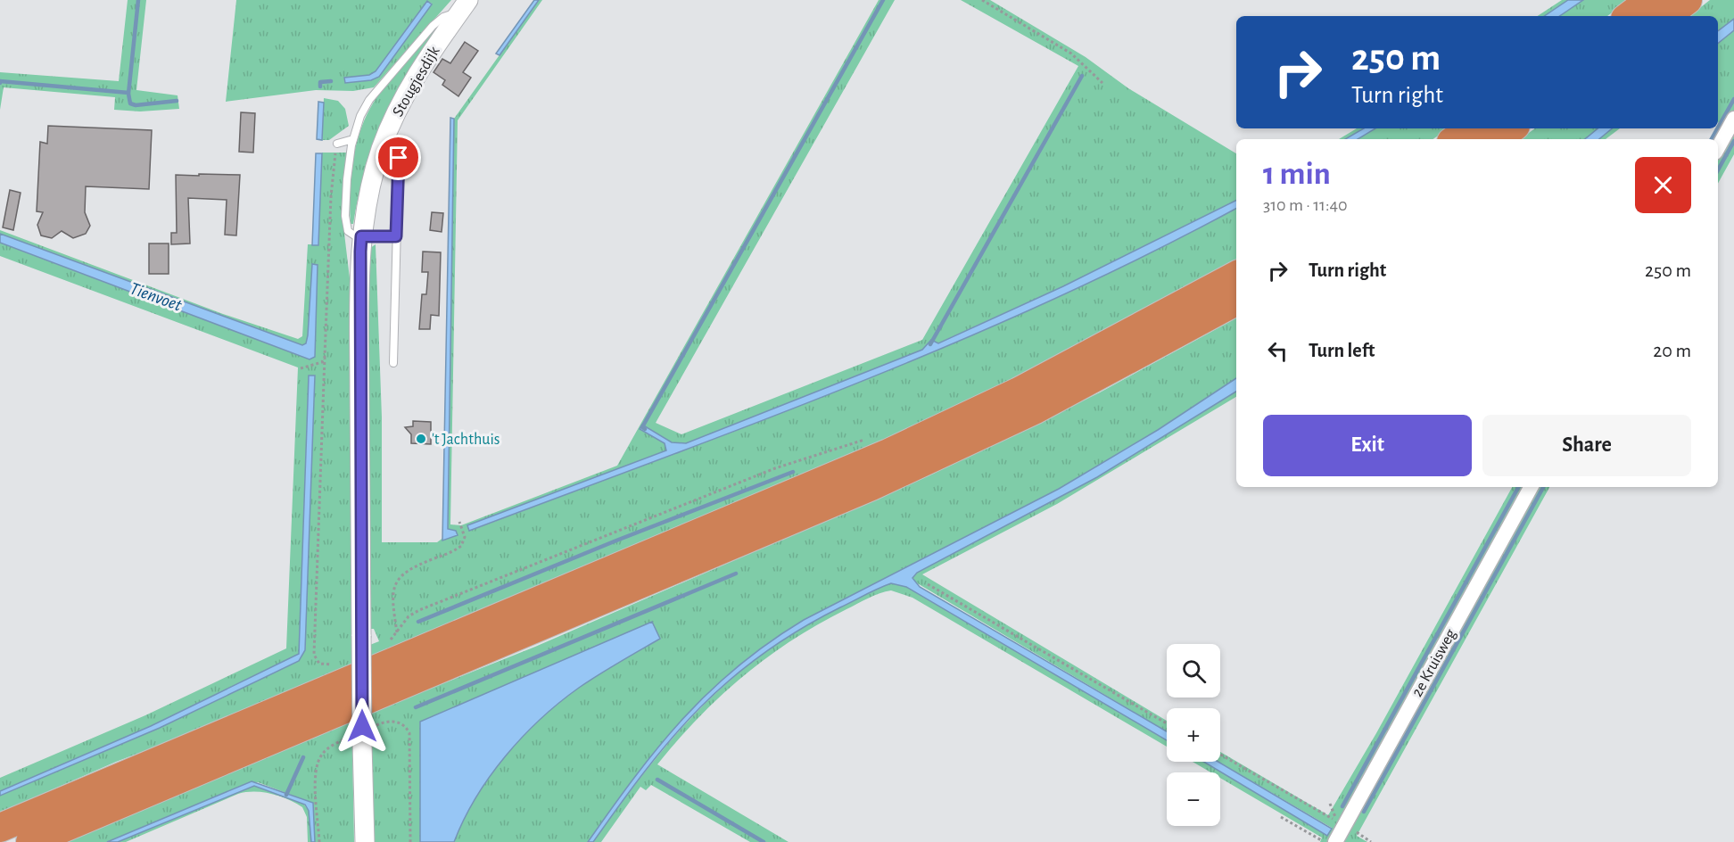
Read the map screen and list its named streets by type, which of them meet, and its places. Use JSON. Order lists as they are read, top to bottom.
{
  "streets": {
    "street": ["Stougjesdijk", "2e Kruisweg"]
  },
  "water": ["Tienvoet"],
  "places": ["'t Jachthuis"],
  "page": {
    "turn": ["250 m", "Turn right"],
    "heading": ["1 min", "310 m · 11:40"],
    "list": [
      {
        "name": "Turn right",
        "value": "250 m"
      },
      {
        "name": "Turn left",
        "value": "20 m"
      }
    ],
    "buttons": ["Exit", "Share"],
    "map_buttons": ["+", "−"]
  }
}
